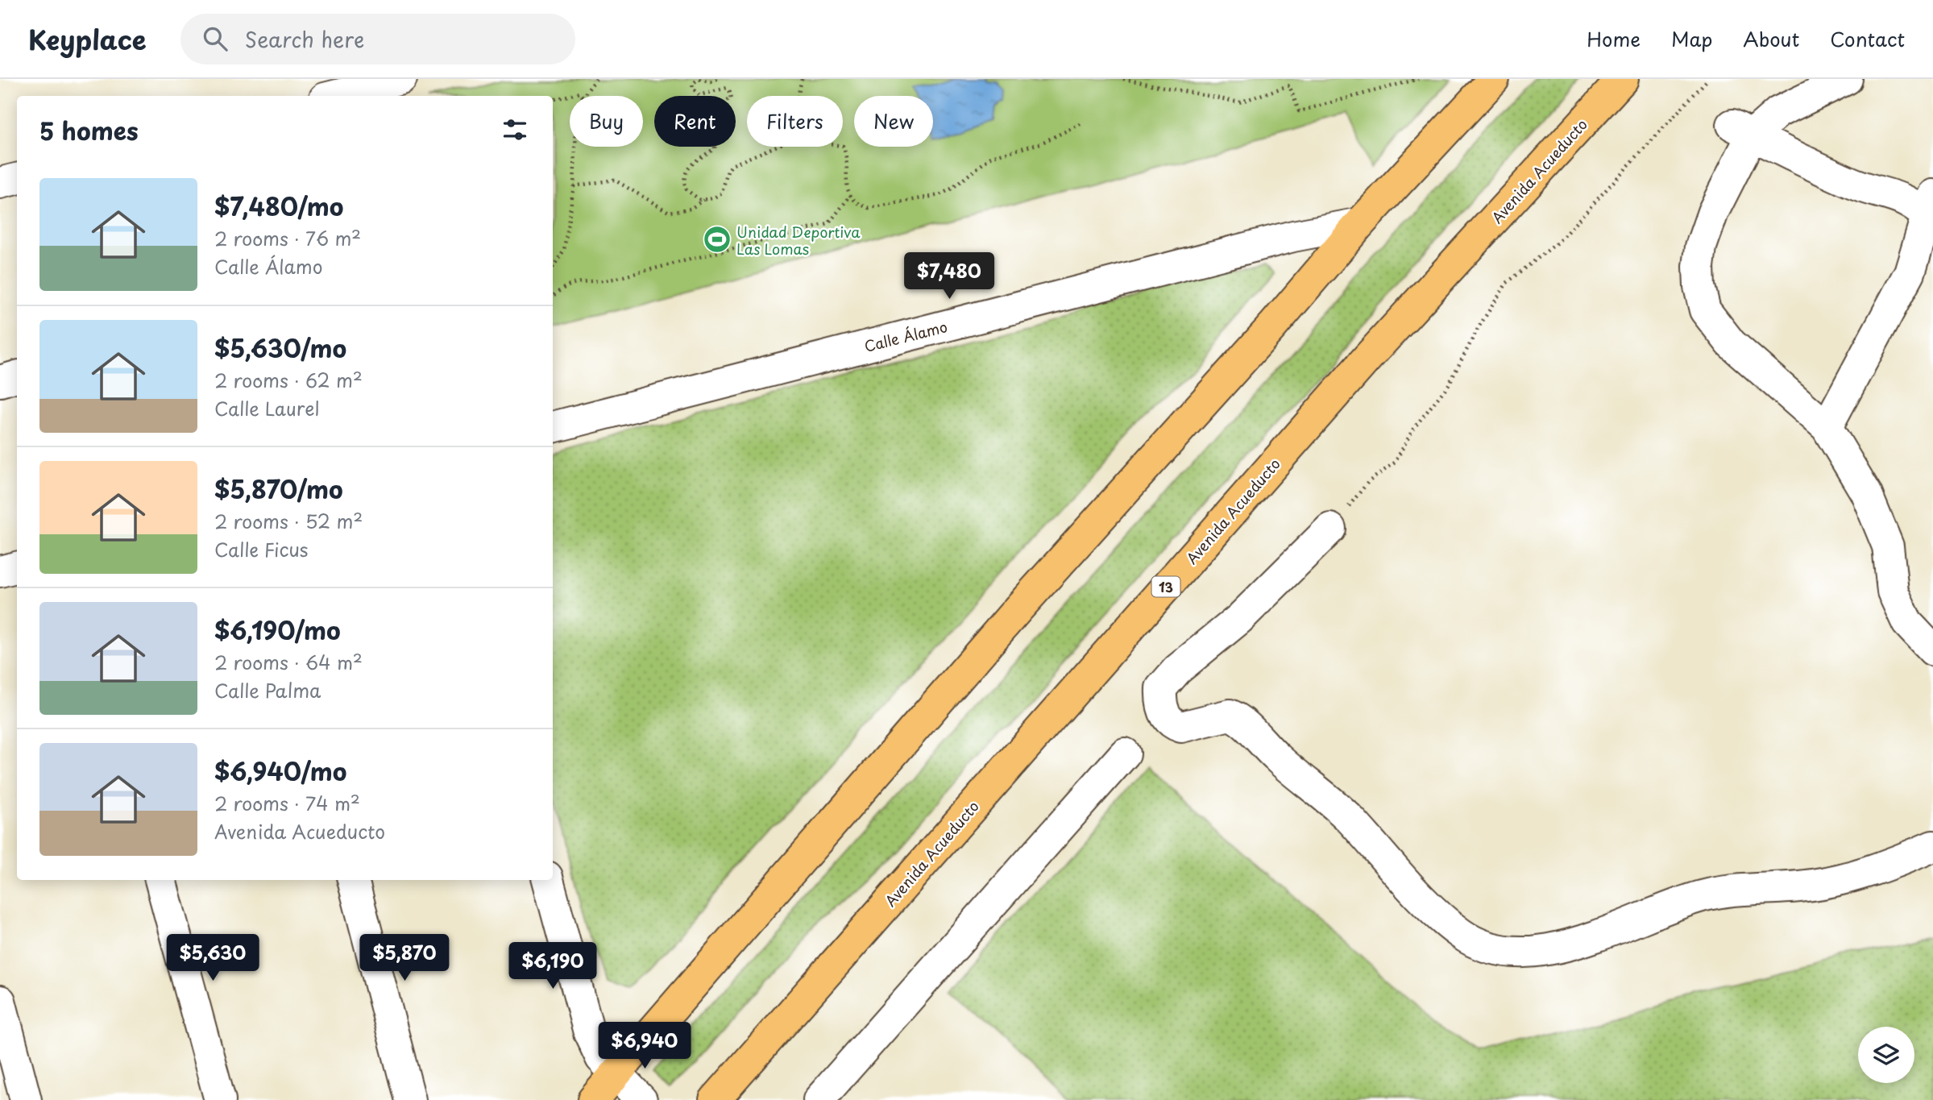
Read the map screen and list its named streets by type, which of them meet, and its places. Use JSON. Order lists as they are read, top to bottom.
{
  "streets": {
    "main road": ["Avenida Acueducto", "13"],
    "street": ["Calle Álamo"]
  },
  "places": {
    "sports": ["Unidad Deportiva Las Lomas"]
  },
  "page": {
    "header": "Keyplace",
    "search": "Search here",
    "nav": [
      "Home",
      "Map",
      "About",
      "Contact"
    ],
    "chip": [
      "Buy",
      "Rent",
      "Filters",
      "New"
    ],
    "heading": "5 homes",
    "list": [
      {
        "name": "$7,480/mo",
        "note": "2 rooms · 76 m² · Calle Álamo"
      },
      {
        "name": "$5,630/mo",
        "note": "2 rooms · 62 m² · Calle Laurel"
      },
      {
        "name": "$5,870/mo",
        "note": "2 rooms · 52 m² · Calle Ficus"
      },
      {
        "name": "$6,190/mo",
        "note": "2 rooms · 64 m² · Calle Palma"
      },
      {
        "name": "$6,940/mo",
        "note": "2 rooms · 74 m² · Avenida Acueducto"
      }
    ],
    "price": [
      "$7,480",
      "$5,630",
      "$5,870",
      "$6,190",
      "$6,940"
    ]
  }
}
